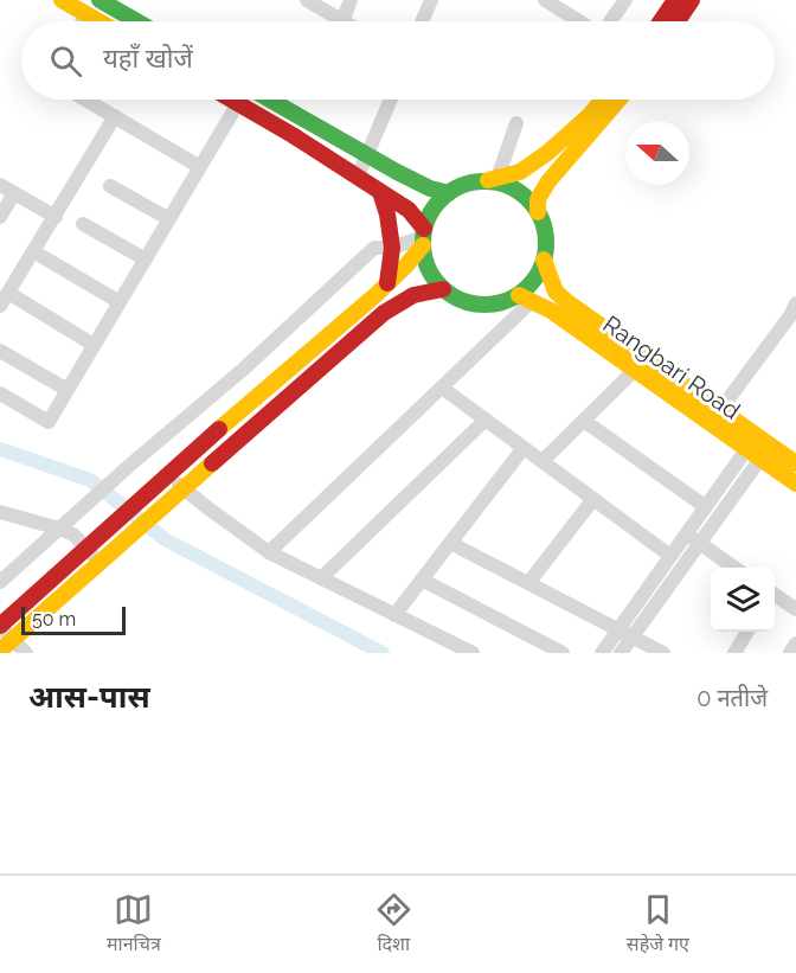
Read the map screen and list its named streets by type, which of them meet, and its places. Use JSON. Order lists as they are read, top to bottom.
{
  "streets": {
    "street": ["Rangbari Road"]
  },
  "scale_bar": "50 m",
  "north": "left",
  "page": {
    "search": "यहाँ खोजें",
    "scale": "50 m",
    "heading": ["आस-पास", "0 नतीजे"],
    "nav": ["मानचित्र", "दिशा", "सहेजे गए"]
  }
}
